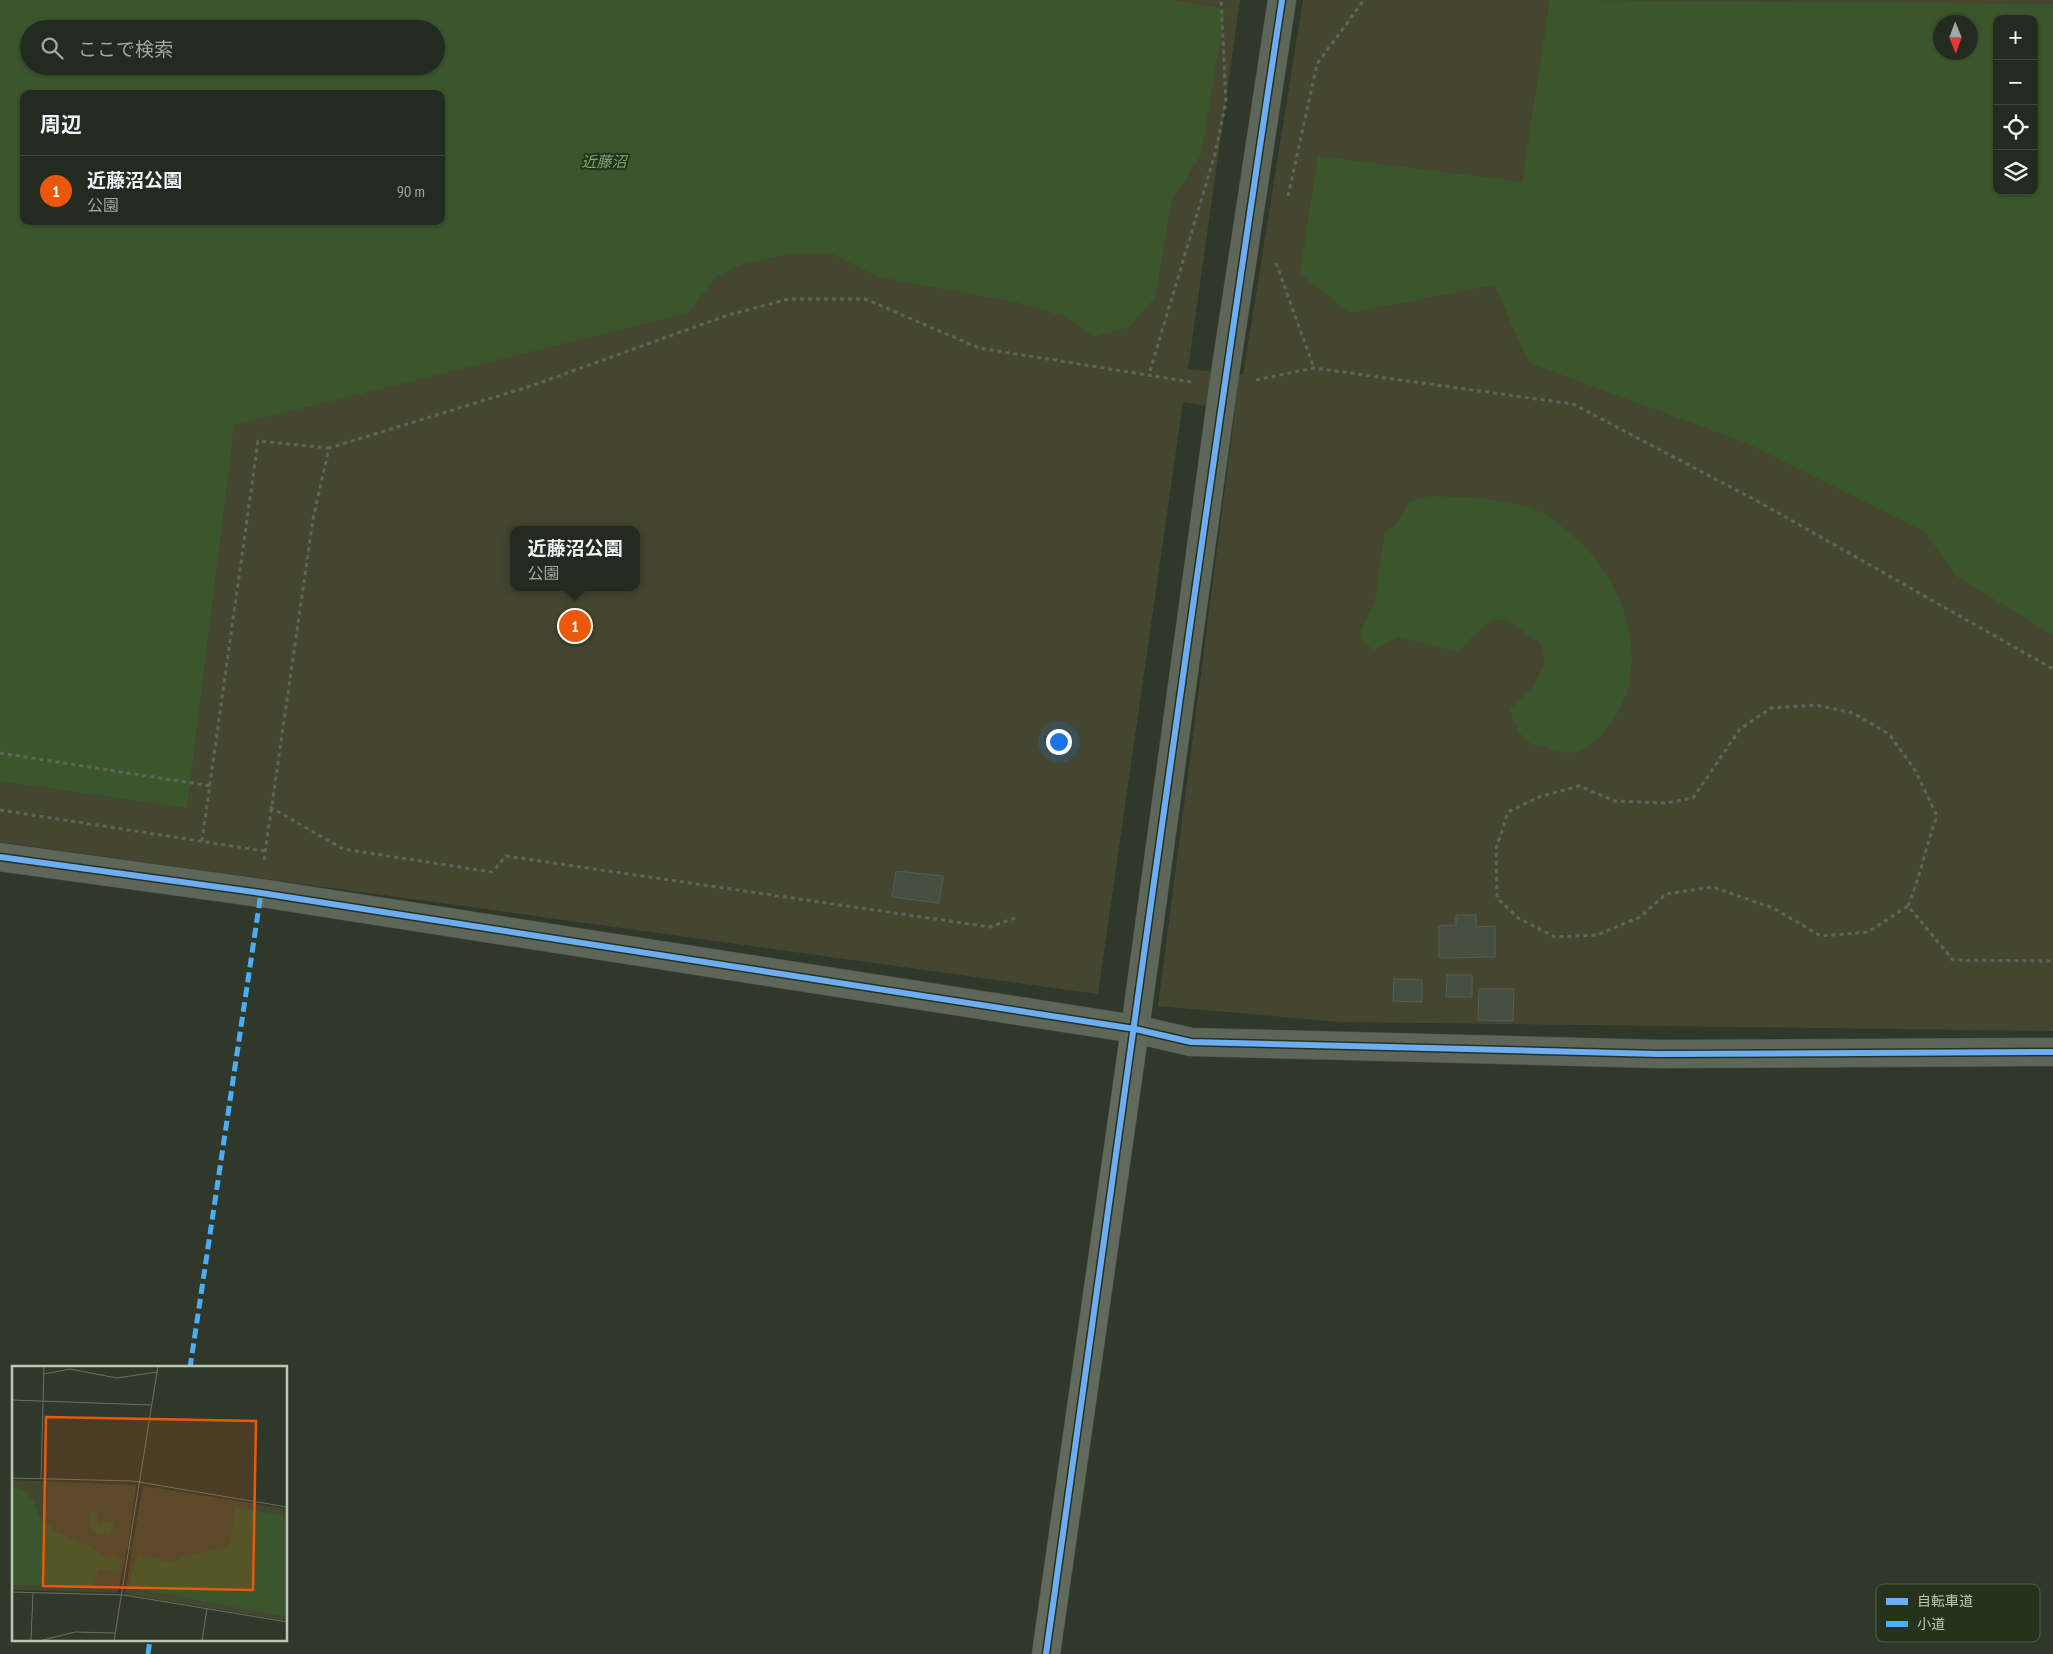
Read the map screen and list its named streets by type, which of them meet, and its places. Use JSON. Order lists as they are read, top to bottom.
{
  "water": ["近藤沼"],
  "legend": ["自転車道", "小道"],
  "north": "bottom",
  "page": {
    "map_buttons": ["+", "−"],
    "search": "ここで検索",
    "heading": "周辺",
    "list": [
      {
        "mark": "1",
        "name": "近藤沼公園",
        "note": "公園",
        "value": "90 m"
      }
    ],
    "popup": ["近藤沼公園", "公園"],
    "pins": "1"
  }
}
